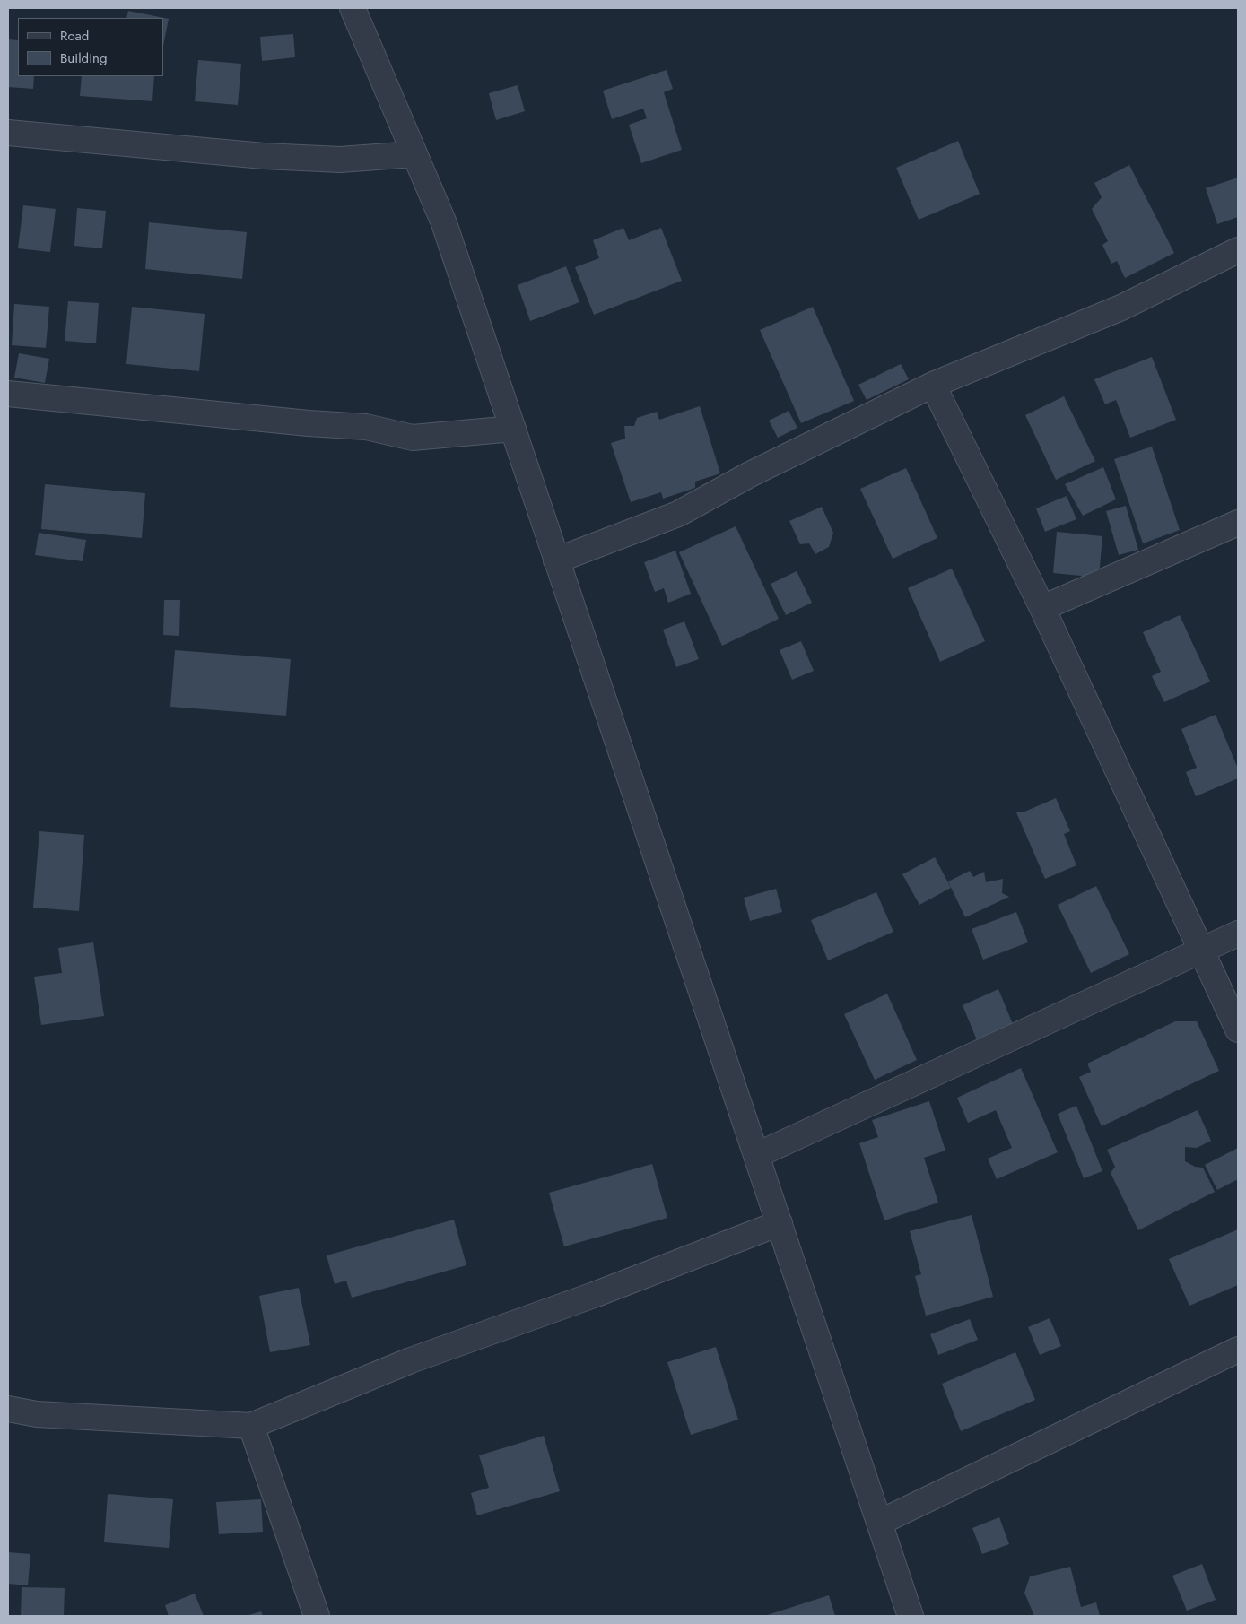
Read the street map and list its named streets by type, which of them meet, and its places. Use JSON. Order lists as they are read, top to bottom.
{
  "legend": ["Road", "Building"]
}
